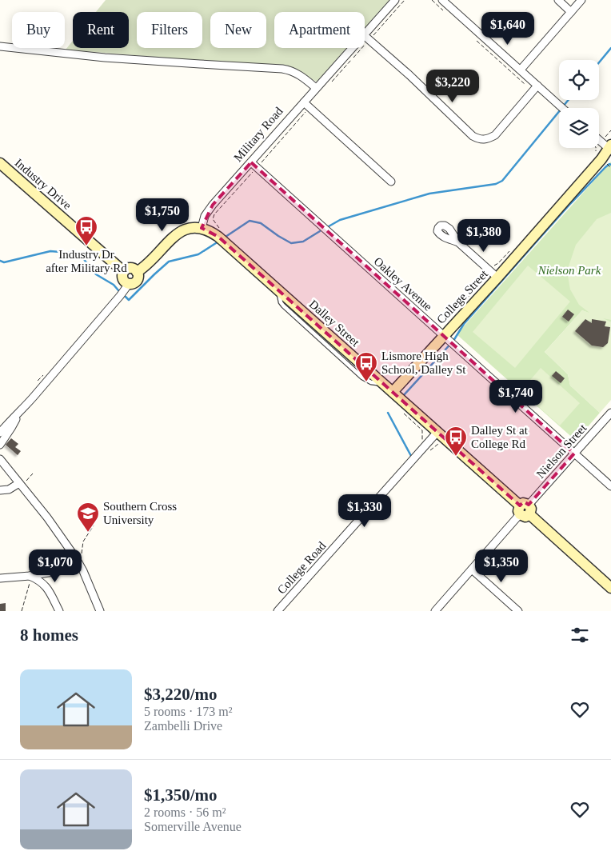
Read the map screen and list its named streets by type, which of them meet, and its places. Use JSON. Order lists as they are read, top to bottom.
{
  "streets": {
    "street": [
      "Military Road",
      "Industry Drive",
      "Oakley Avenue",
      "College Street",
      "Dalley Street",
      "Nielson Street",
      "College Road"
    ]
  },
  "crossings": [
    ["Military Road", "Oakley Avenue"],
    ["Military Road", "Dalley Street"],
    ["Oakley Avenue", "College Street"],
    ["Oakley Avenue", "Nielson Street"],
    ["College Street", "Dalley Street"],
    ["Dalley Street", "Nielson Street"],
    ["Dalley Street", "College Road"]
  ],
  "parks": ["Nielson Park"],
  "places": {
    "bus stop": ["Industry Dr after Military Rd", "Lismore High School, Dalley St", "Dalley St at College Rd"],
    "school or university": ["Southern Cross University"]
  },
  "page": {
    "price": [
      "$1,640",
      "$3,220",
      "$1,750",
      "$1,380",
      "$1,740",
      "$1,330",
      "$1,070",
      "$1,350"
    ],
    "chip": [
      "Buy",
      "Rent",
      "Filters",
      "New",
      "Apartment"
    ],
    "heading": "8 homes",
    "list": [
      {
        "name": "$3,220/mo",
        "note": "5 rooms · 173 m² · Zambelli Drive"
      },
      {
        "name": "$1,350/mo",
        "note": "2 rooms · 56 m² · Somerville Avenue"
      }
    ]
  }
}
